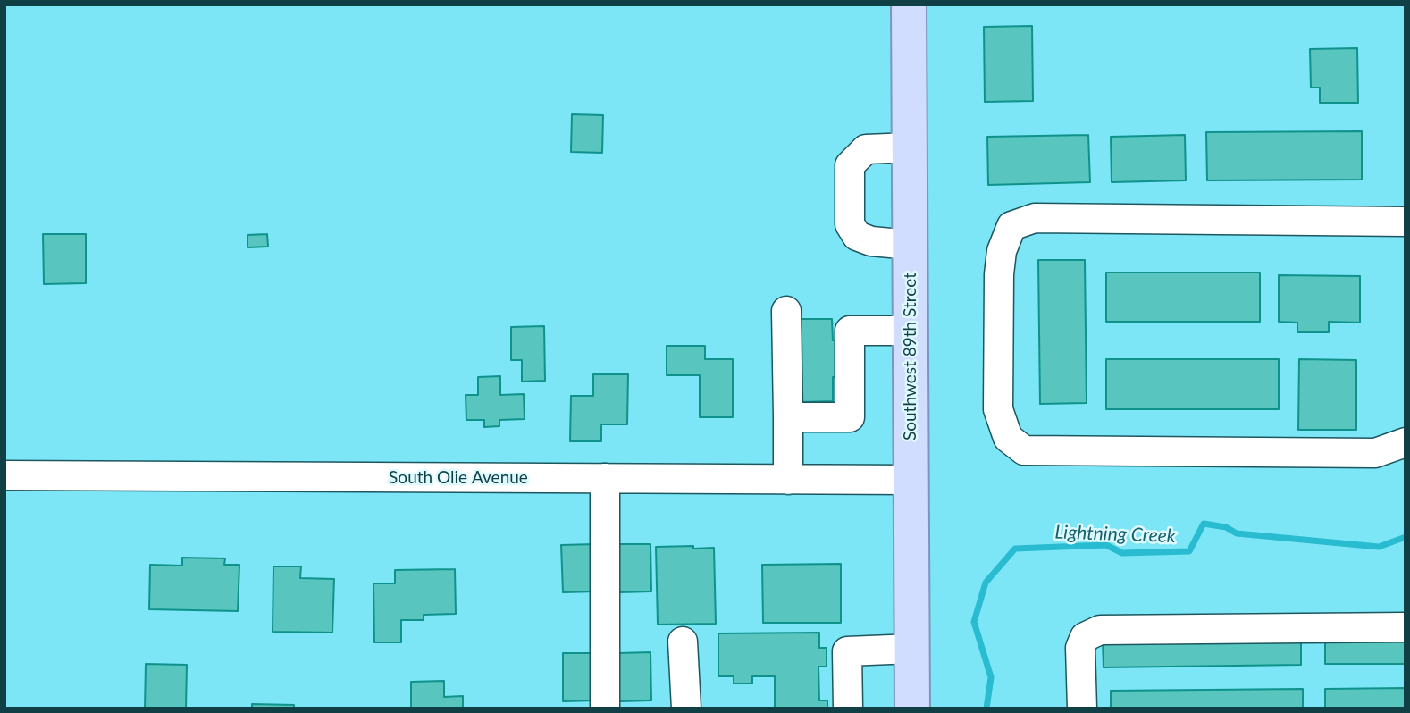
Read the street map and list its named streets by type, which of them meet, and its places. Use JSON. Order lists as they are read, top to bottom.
{
  "streets": {
    "main road": ["Southwest 89th Street"],
    "street": ["South Olie Avenue"]
  },
  "crossings": [
    ["Southwest 89th Street", "South Olie Avenue"]
  ],
  "water": ["Lightning Creek"]
}
